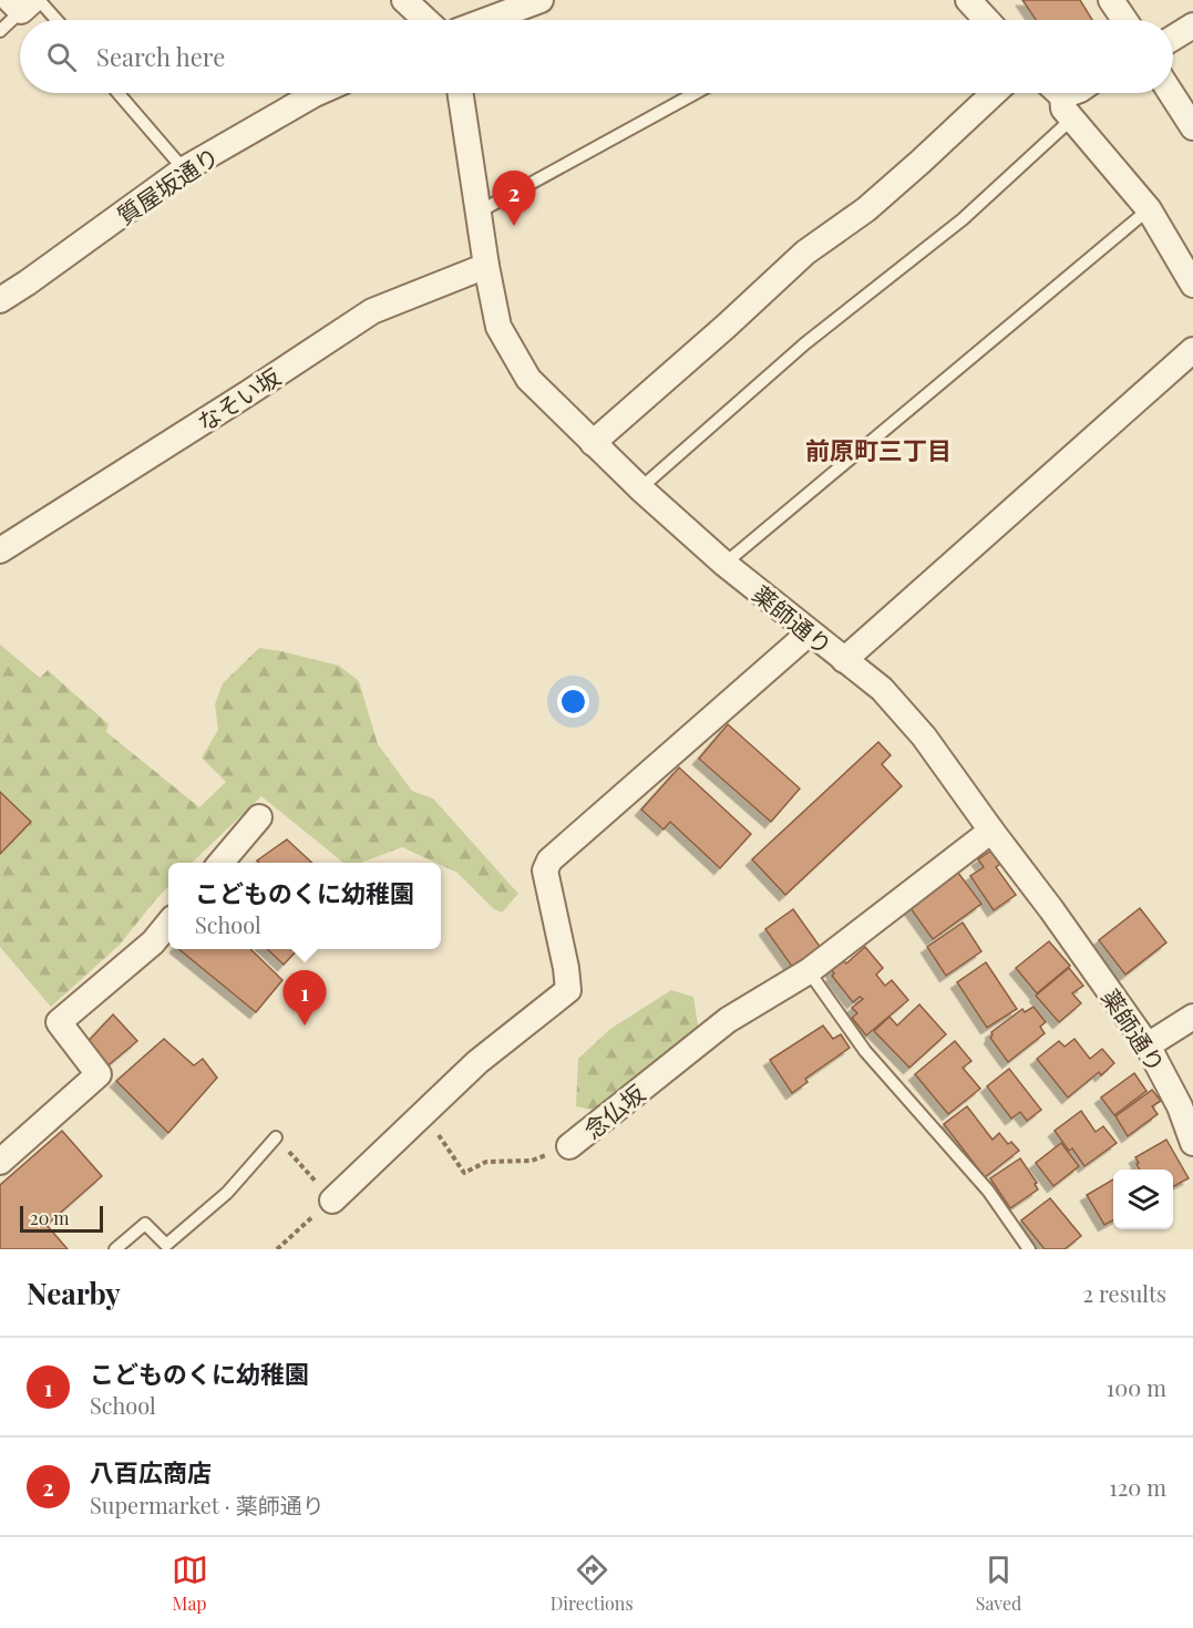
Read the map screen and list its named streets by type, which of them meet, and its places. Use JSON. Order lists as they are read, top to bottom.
{
  "streets": {
    "street": [
      "質屋坂通り",
      "なそい坂",
      "薬師通り",
      "念仏坂"
    ]
  },
  "crossings": [
    ["なそい坂", "薬師通り"],
    ["薬師通り", "念仏坂"]
  ],
  "districts": ["前原町三丁目"],
  "scale_bar": "20 m",
  "page": {
    "search": "Search here",
    "pins": ["2", "1"],
    "popup": ["こどものくに幼稚園", "School"],
    "scale": "20 m",
    "heading": ["Nearby", "2 results"],
    "list": [
      {
        "mark": "1",
        "name": "こどものくに幼稚園",
        "note": "School",
        "value": "100 m"
      },
      {
        "mark": "2",
        "name": "八百広商店",
        "note": "Supermarket · 薬師通り",
        "value": "120 m"
      }
    ],
    "nav": ["Map", "Directions", "Saved"]
  }
}
